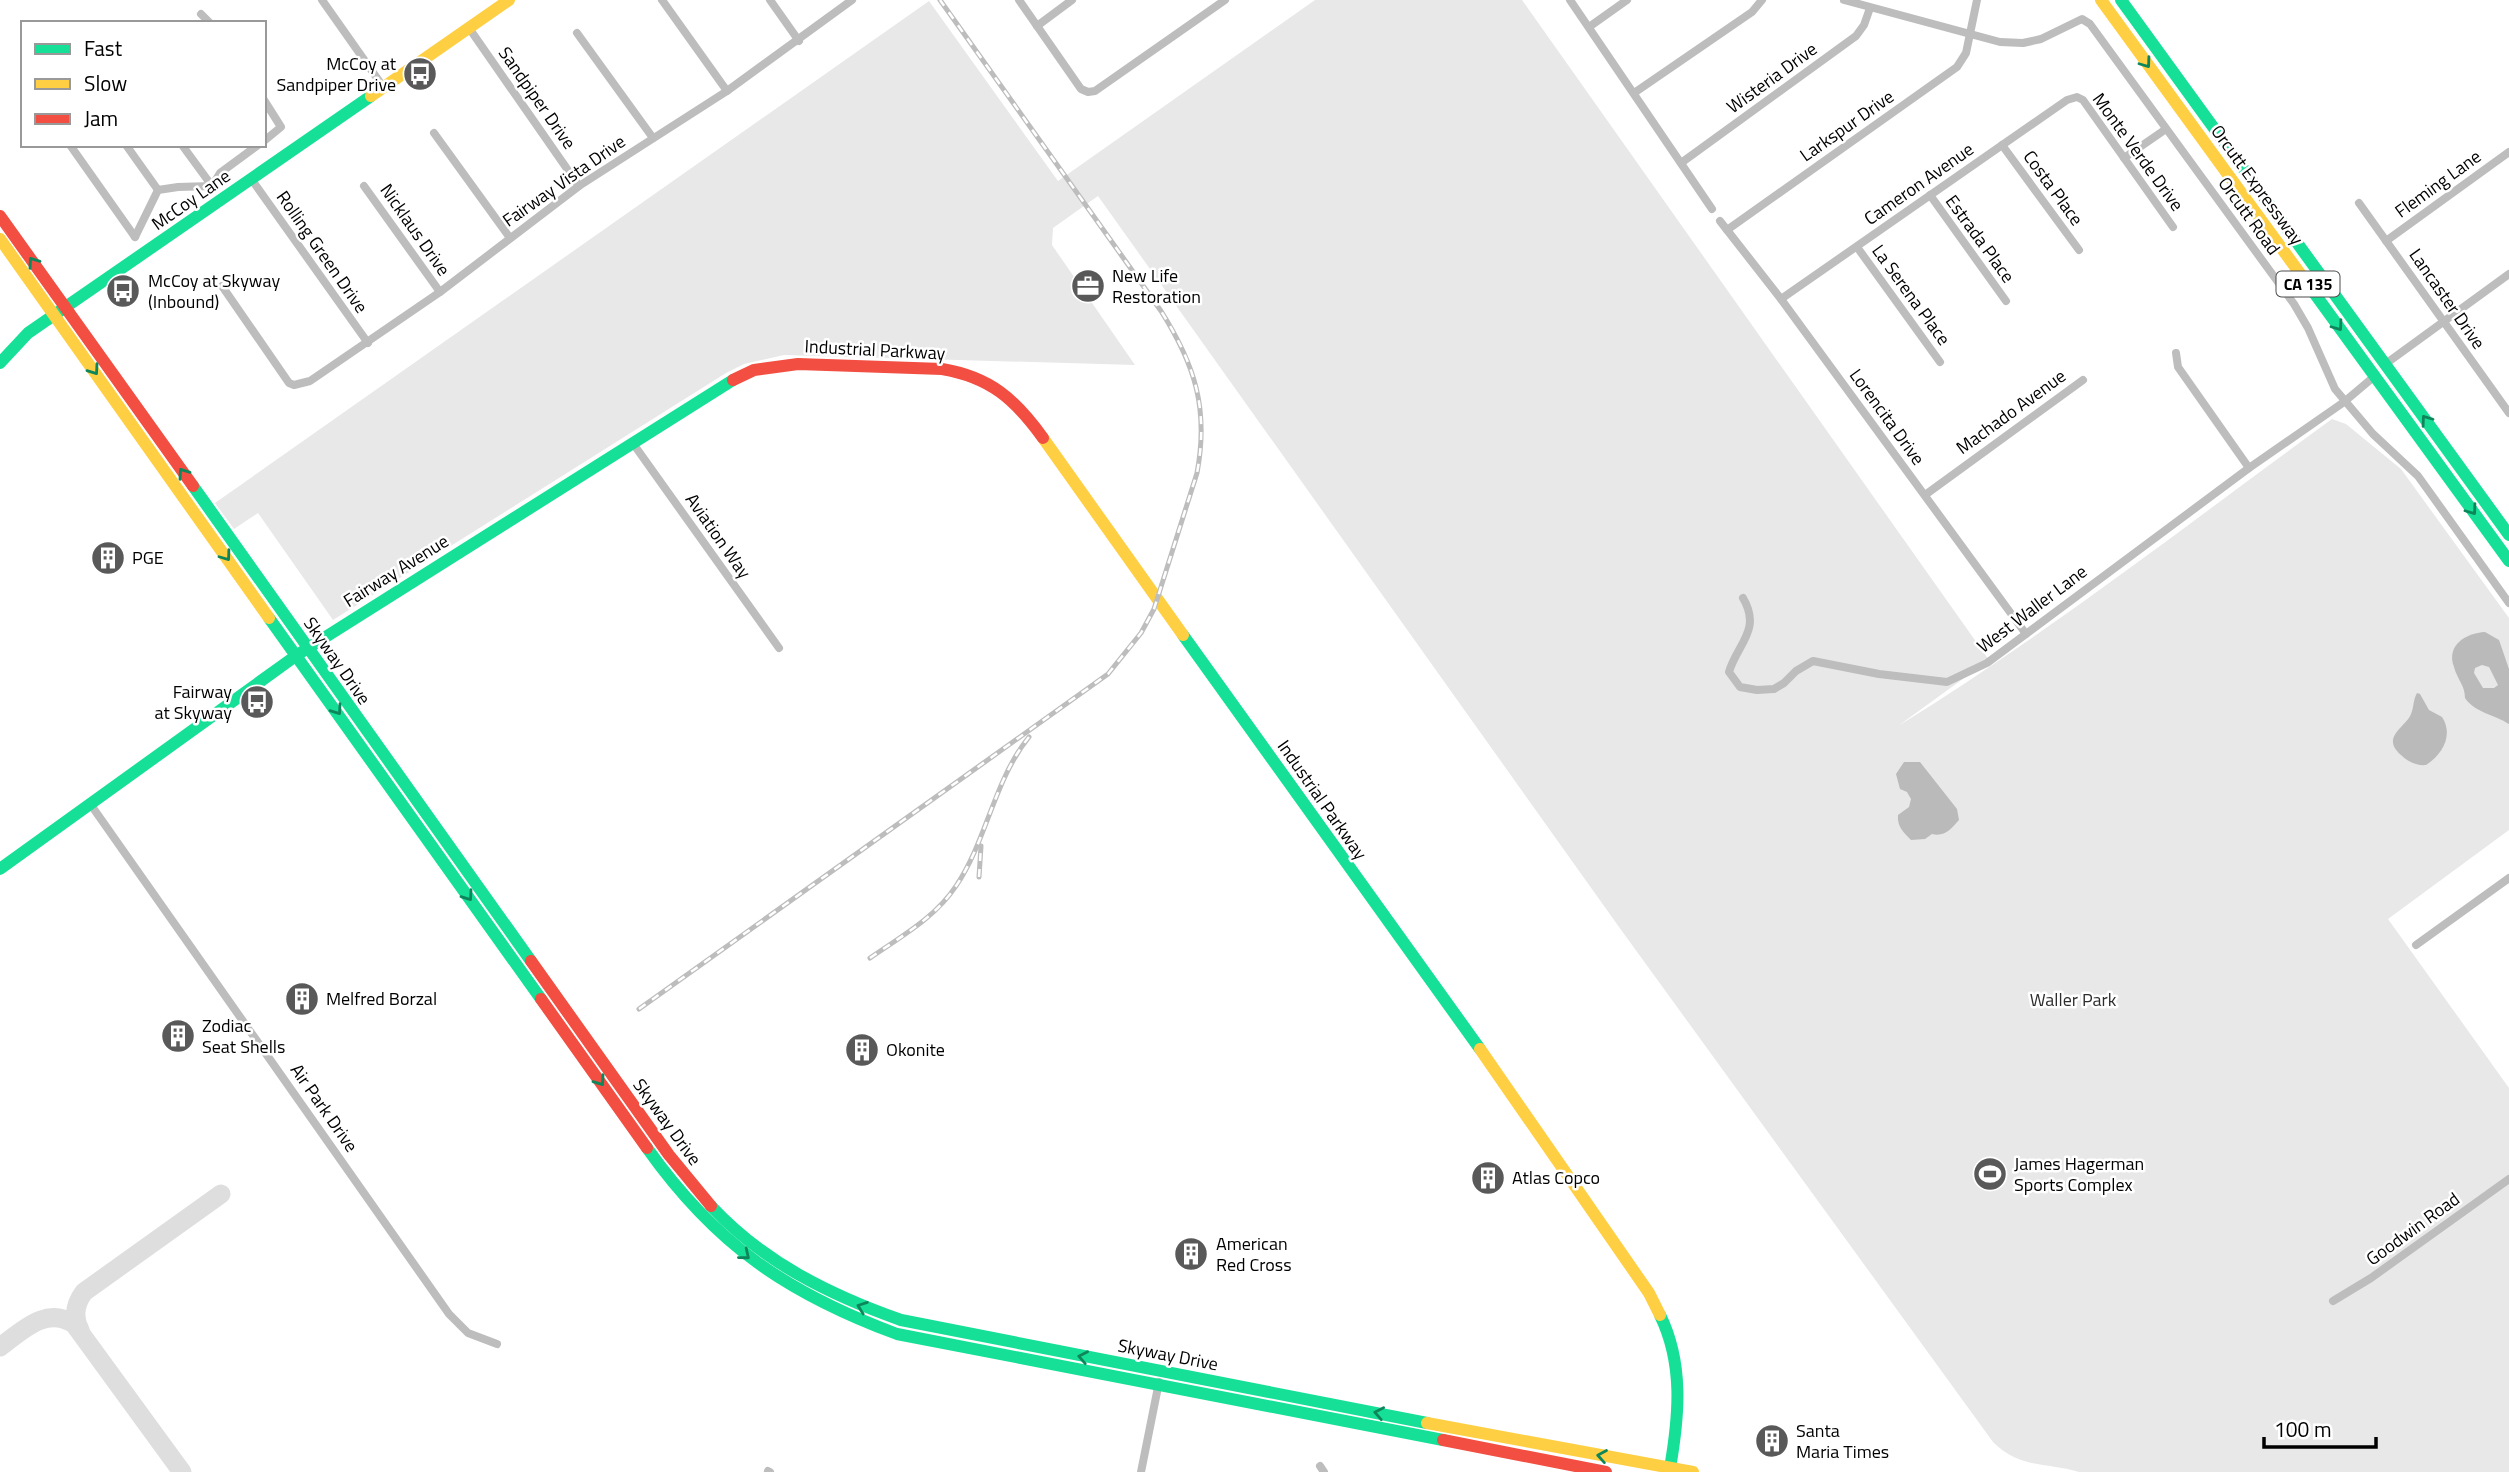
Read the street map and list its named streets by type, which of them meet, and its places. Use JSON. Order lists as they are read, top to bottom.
{
  "streets": {
    "main road": [
      "Orcutt Expressway",
      "McCoy Lane",
      "CA 135",
      "Industrial Parkway",
      "Fairway Avenue",
      "Skyway Drive"
    ],
    "street": [
      "Wisteria Drive",
      "Sandpiper Drive",
      "Larkspur Drive",
      "Monte Verde Drive",
      "Fairway Vista Drive",
      "Cameron Avenue",
      "Fleming Lane",
      "Costa Place",
      "Orcutt Road",
      "Nicklaus Drive",
      "Estrada Place",
      "Rolling Green Drive",
      "La Serena Place",
      "Lancaster Drive",
      "Machado Avenue",
      "Lorencita Drive",
      "Aviation Way",
      "West Waller Lane",
      "Air Park Drive",
      "Goodwin Road"
    ]
  },
  "crossings": [
    ["Sandpiper Drive", "Fairway Vista Drive"],
    ["Sandpiper Drive", "McCoy Lane"],
    ["Larkspur Drive", "Orcutt Road"],
    ["Larkspur Drive", "Lorencita Drive"],
    ["Monte Verde Drive", "Cameron Avenue"],
    ["Fairway Vista Drive", "Nicklaus Drive"],
    ["Fairway Vista Drive", "Rolling Green Drive"],
    ["Cameron Avenue", "Costa Place"],
    ["Cameron Avenue", "Estrada Place"],
    ["Cameron Avenue", "La Serena Place"],
    ["Cameron Avenue", "Lorencita Drive"],
    ["Fleming Lane", "Lancaster Drive"],
    ["Orcutt Expressway", "West Waller Lane"],
    ["McCoy Lane", "Rolling Green Drive"],
    ["McCoy Lane", "Skyway Drive"],
    ["Orcutt Road", "West Waller Lane"],
    ["Lancaster Drive", "West Waller Lane"],
    ["Industrial Parkway", "Fairway Avenue"],
    ["Industrial Parkway", "Skyway Drive"],
    ["Machado Avenue", "Lorencita Drive"],
    ["Lorencita Drive", "West Waller Lane"],
    ["Aviation Way", "Fairway Avenue"],
    ["Fairway Avenue", "Skyway Drive"],
    ["Fairway Avenue", "Air Park Drive"]
  ],
  "parks": ["Waller Park"],
  "places": {
    "bus stop": ["McCoy at Sandpiper Drive", "McCoy at Skyway (Inbound)", "Fairway at Skyway"],
    "office": ["New Life Restoration"],
    "building": [
      "PGE",
      "Melfred Borzal",
      "Zodiac Seat Shells",
      "Okonite",
      "Atlas Copco",
      "American Red Cross",
      "Santa Maria Times"
    ],
    "sports": ["James Hagerman Sports Complex"]
  },
  "legend": ["Fast", "Slow", "Jam"],
  "scale_bar": "100 m"
}
